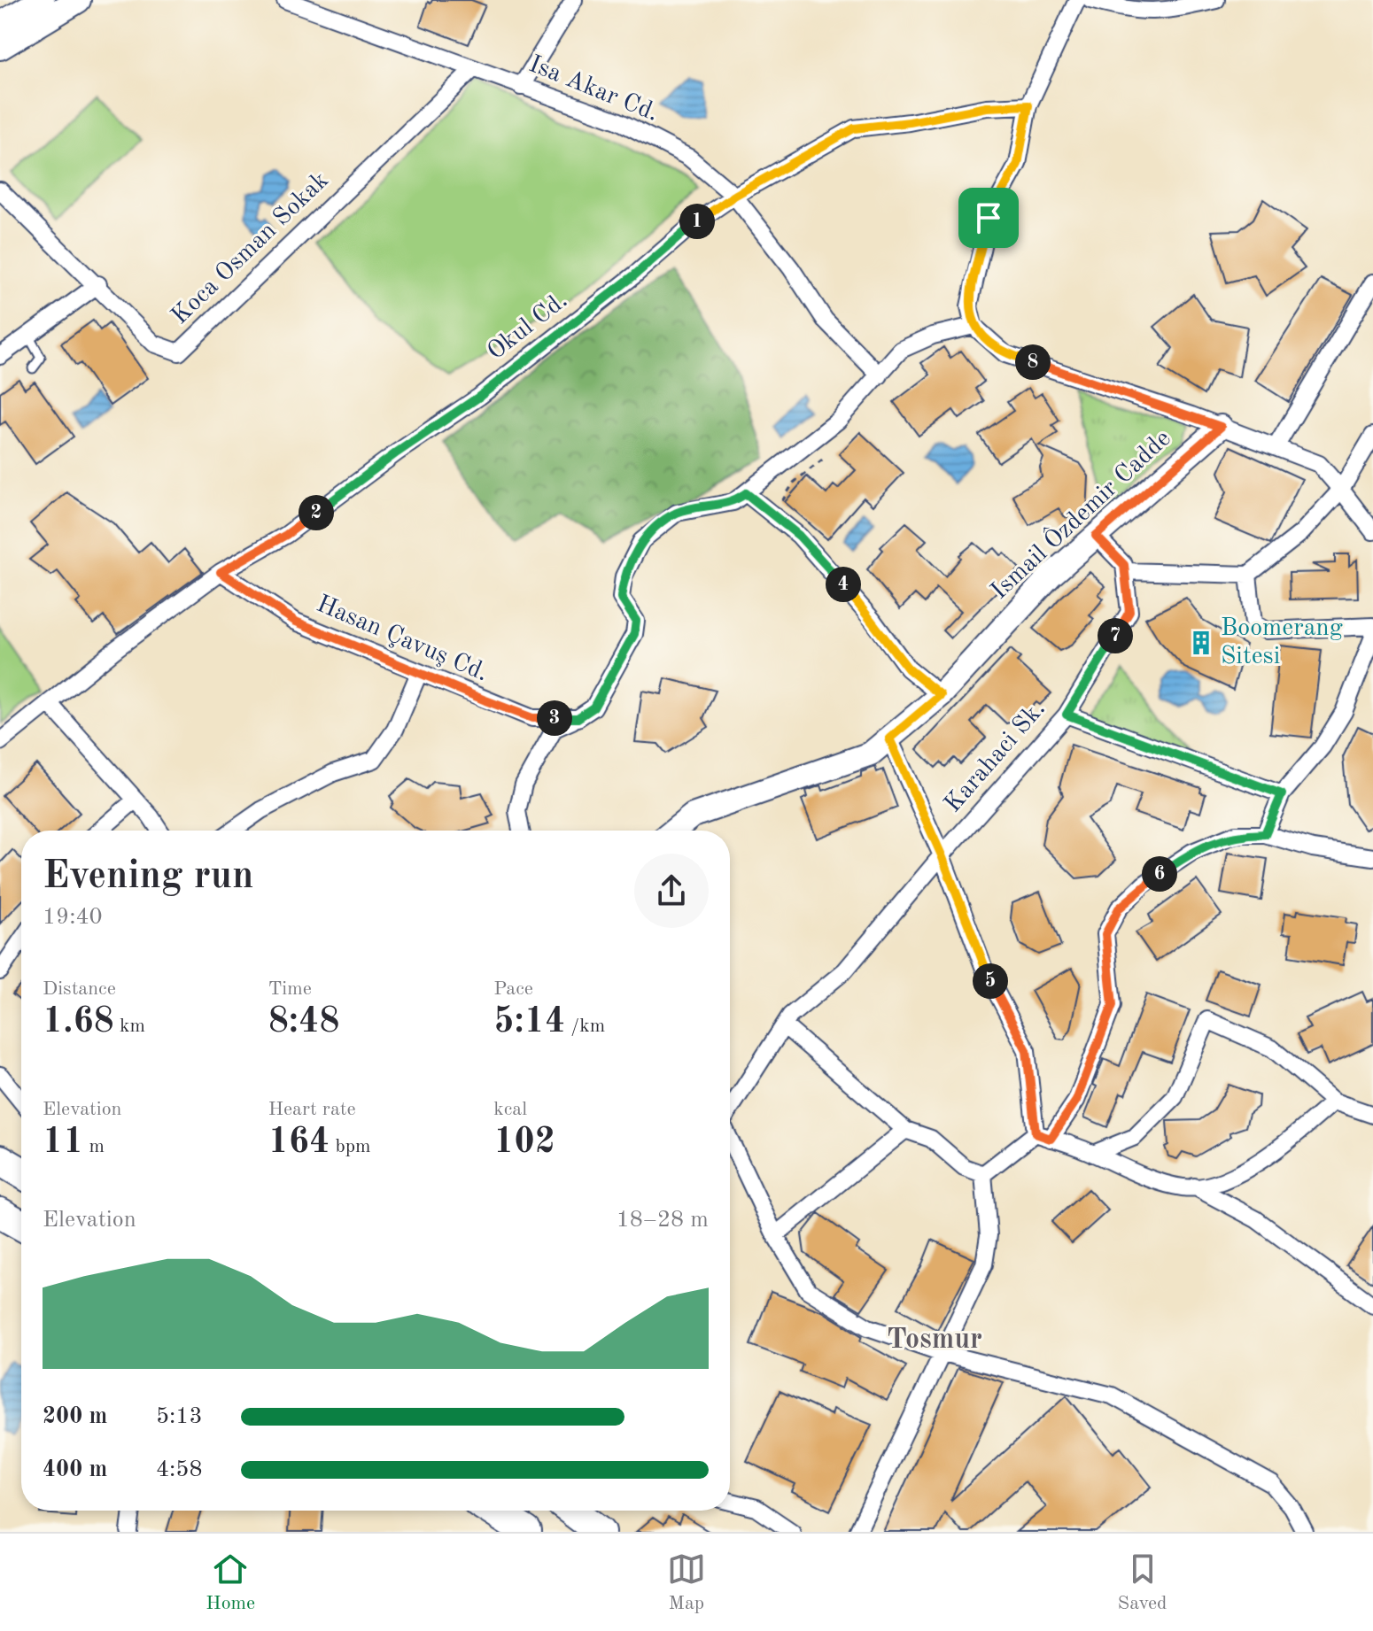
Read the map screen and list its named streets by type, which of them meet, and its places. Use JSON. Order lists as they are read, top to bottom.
{
  "streets": {
    "street": [
      "Isa Akar Cd.",
      "Koca Osman Sokak",
      "Okul Cd.",
      "Ismail Ôzdemir Cadde",
      "Hasan Çavuş Cd.",
      "Karahaci Sk."
    ]
  },
  "crossings": [
    ["Isa Akar Cd.", "Koca Osman Sokak"],
    ["Isa Akar Cd.", "Okul Cd."],
    ["Okul Cd.", "Hasan Çavuş Cd."]
  ],
  "districts": ["Tosmur"],
  "places": {
    "building": ["Boomerang Sitesi"]
  },
  "page": {
    "pins": [
      "1",
      "8",
      "2",
      "4",
      "7",
      "3",
      "6",
      "5"
    ],
    "heading": ["Evening run", "19:40"],
    "stats": [
      ["Distance", "1.68 km"],
      ["Time", "8:48"],
      ["Pace", "5:14 /km"],
      ["Elevation", "11 m"],
      ["Heart rate", "164 bpm"],
      ["kcal", "102"]
    ],
    "chart": ["Elevation", "18–28 m"],
    "list": [
      {
        "name": "200 m",
        "note": "5:13"
      },
      {
        "name": "400 m",
        "note": "4:58"
      }
    ],
    "tabs": ["Home", "Map", "Saved"]
  }
}
